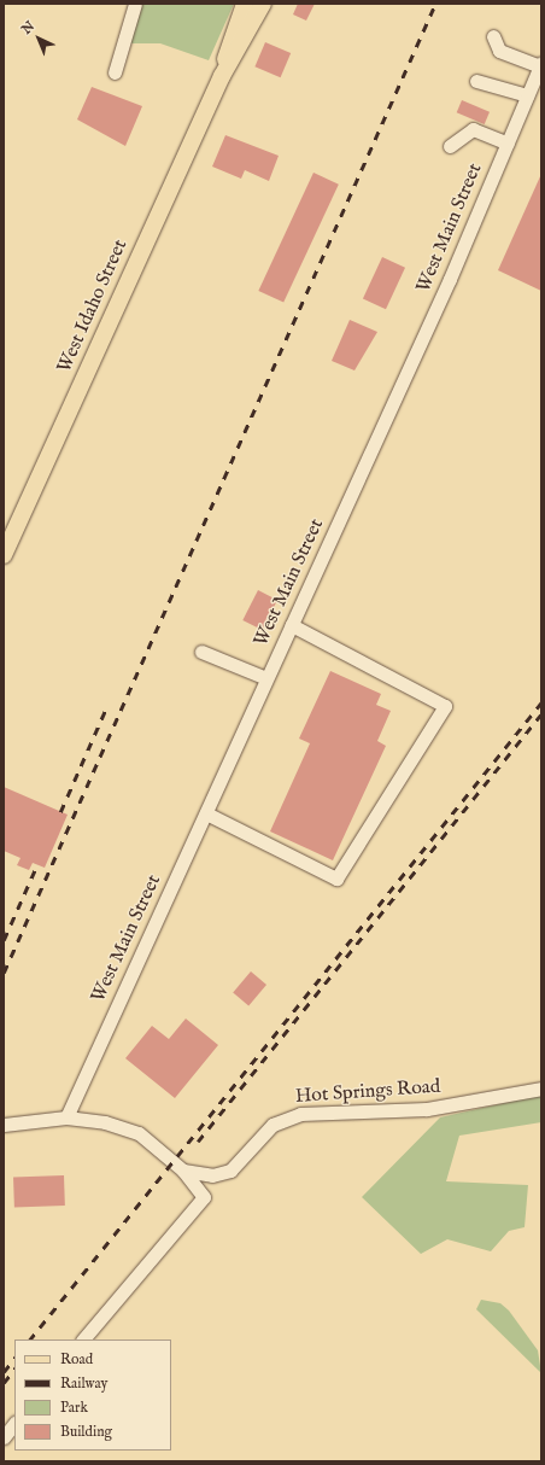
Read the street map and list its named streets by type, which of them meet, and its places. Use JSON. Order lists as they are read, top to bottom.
{
  "streets": {
    "main road": ["West Idaho Street"],
    "street": ["West Main Street", "Hot Springs Road"]
  },
  "legend": [
    "Road",
    "Railway",
    "Park",
    "Building"
  ],
  "north": "top left"
}
